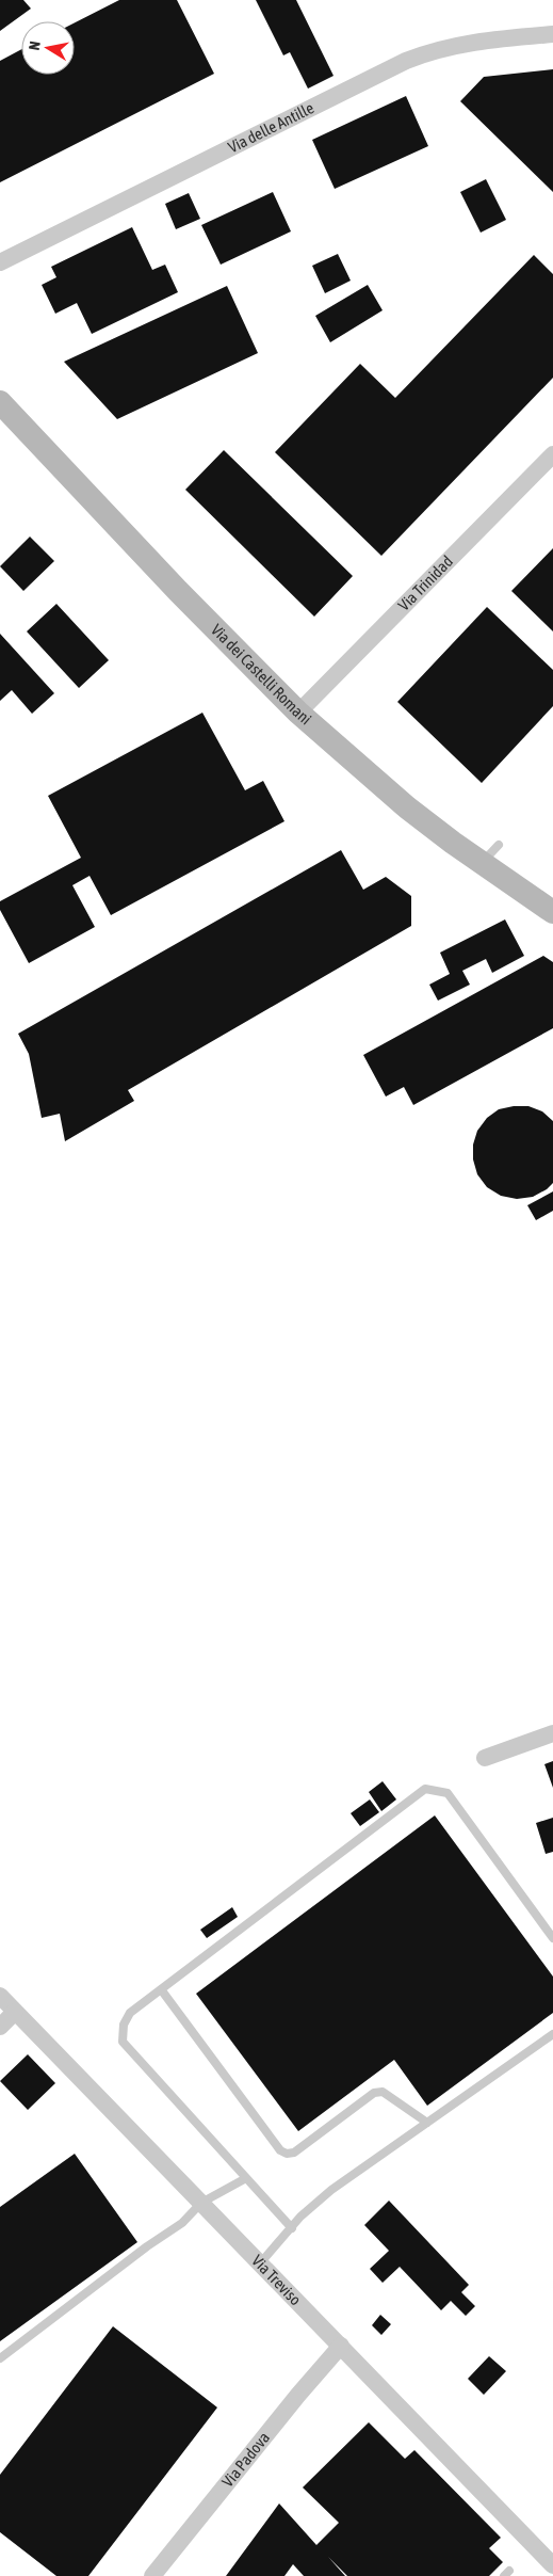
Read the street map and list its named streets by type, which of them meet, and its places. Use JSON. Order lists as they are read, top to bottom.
{
  "streets": {
    "main road": ["Via dei Castelli Romani"],
    "street": [
      "Via delle Antille",
      "Via Trinidad",
      "Via Treviso",
      "Via Padova"
    ]
  },
  "crossings": [
    ["Via Trinidad", "Via dei Castelli Romani"],
    ["Via Treviso", "Via Padova"]
  ],
  "north": "left"
}
